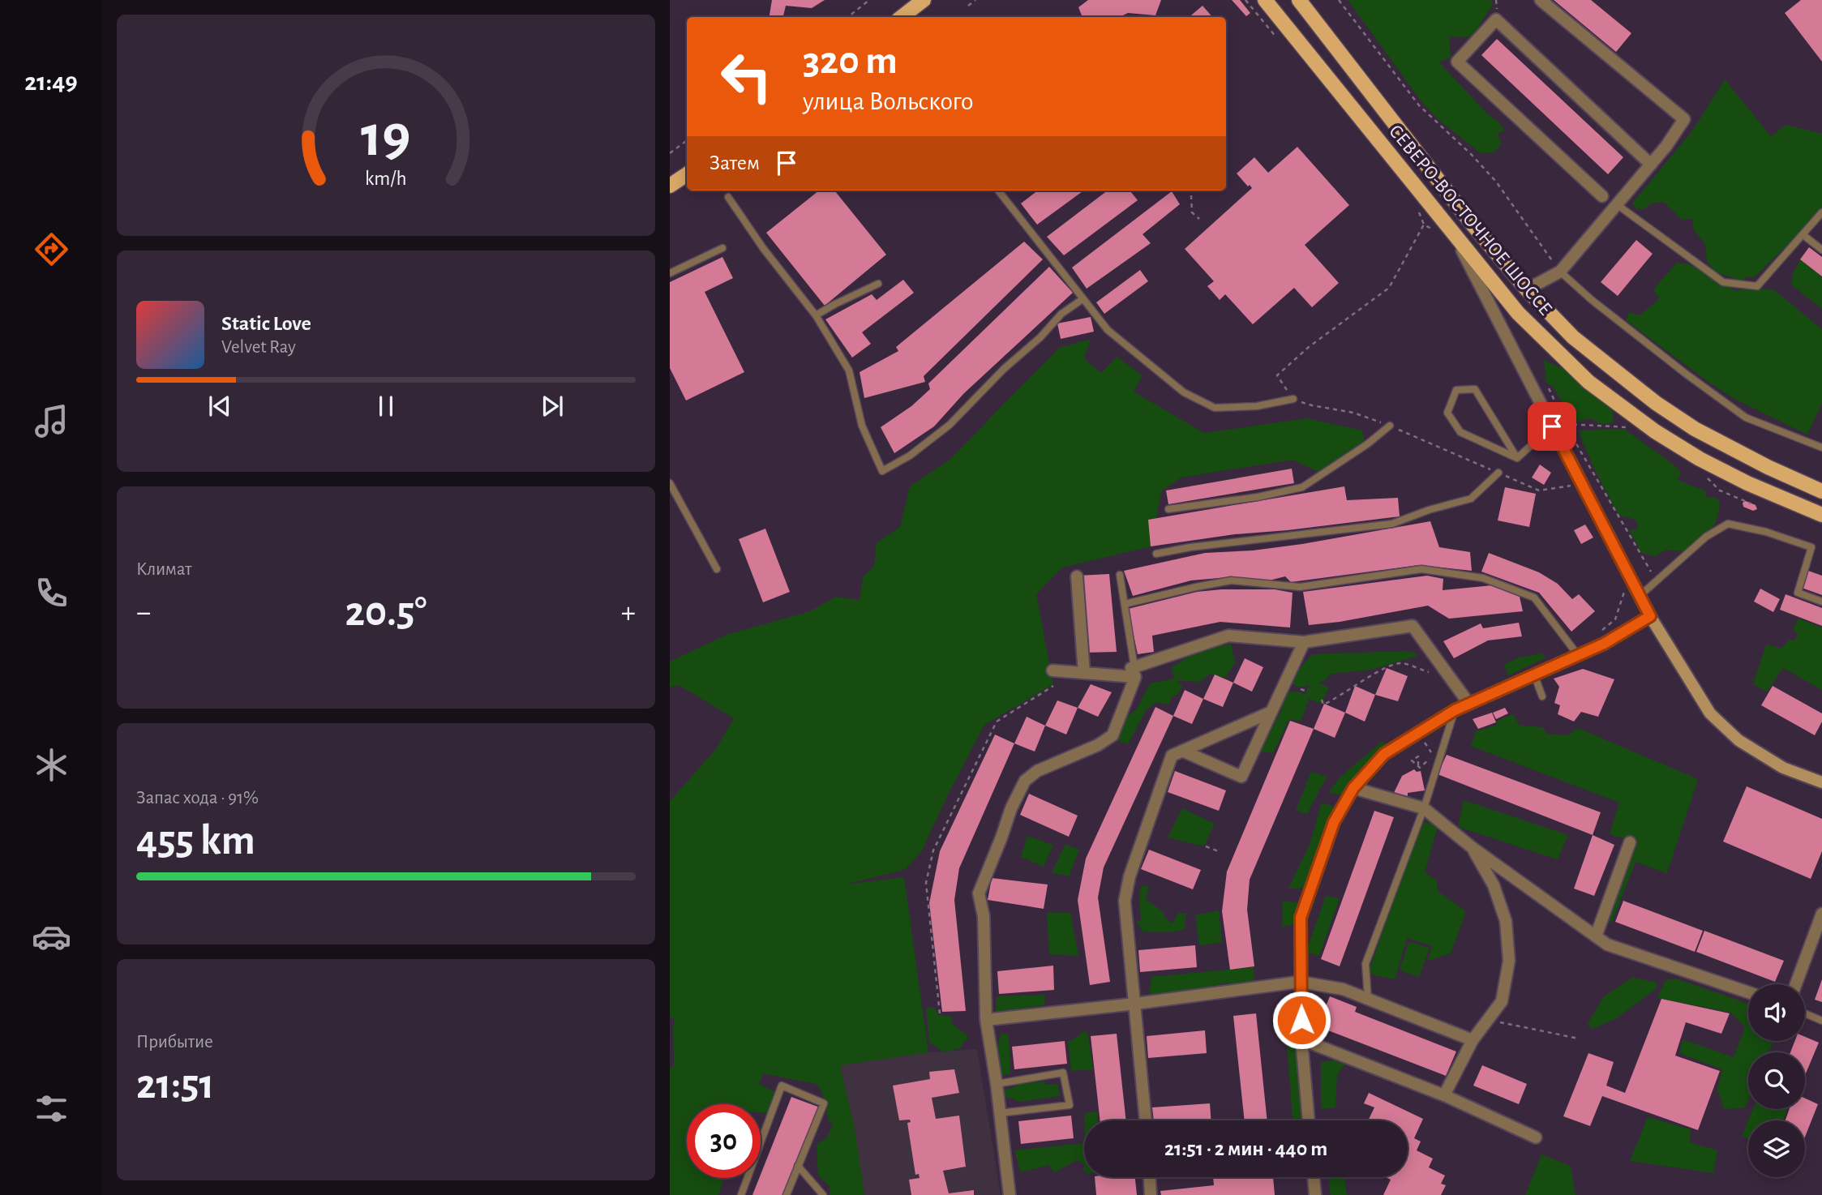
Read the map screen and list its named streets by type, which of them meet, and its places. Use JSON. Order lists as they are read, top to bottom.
{
  "streets": {
    "main road": ["СЕВЕРО-ВОСТОЧНОЕ ШОССЕ"]
  },
  "page": {
    "tabs": "21:49",
    "turn": ["320 m", "улица Вольского"],
    "then": "Затем",
    "song": ["Static Love", "Velvet Ray"],
    "tile": [
      "Климат",
      ["Запас хода · 91%", "455 km"],
      ["Прибытие", "21:51"]
    ],
    "heat": ["−", "20.5°", "+"],
    "limit": "30",
    "trip": "21:51 · 2 мин · 440 m",
    "gauge": ["19", "km/h"]
  }
}
